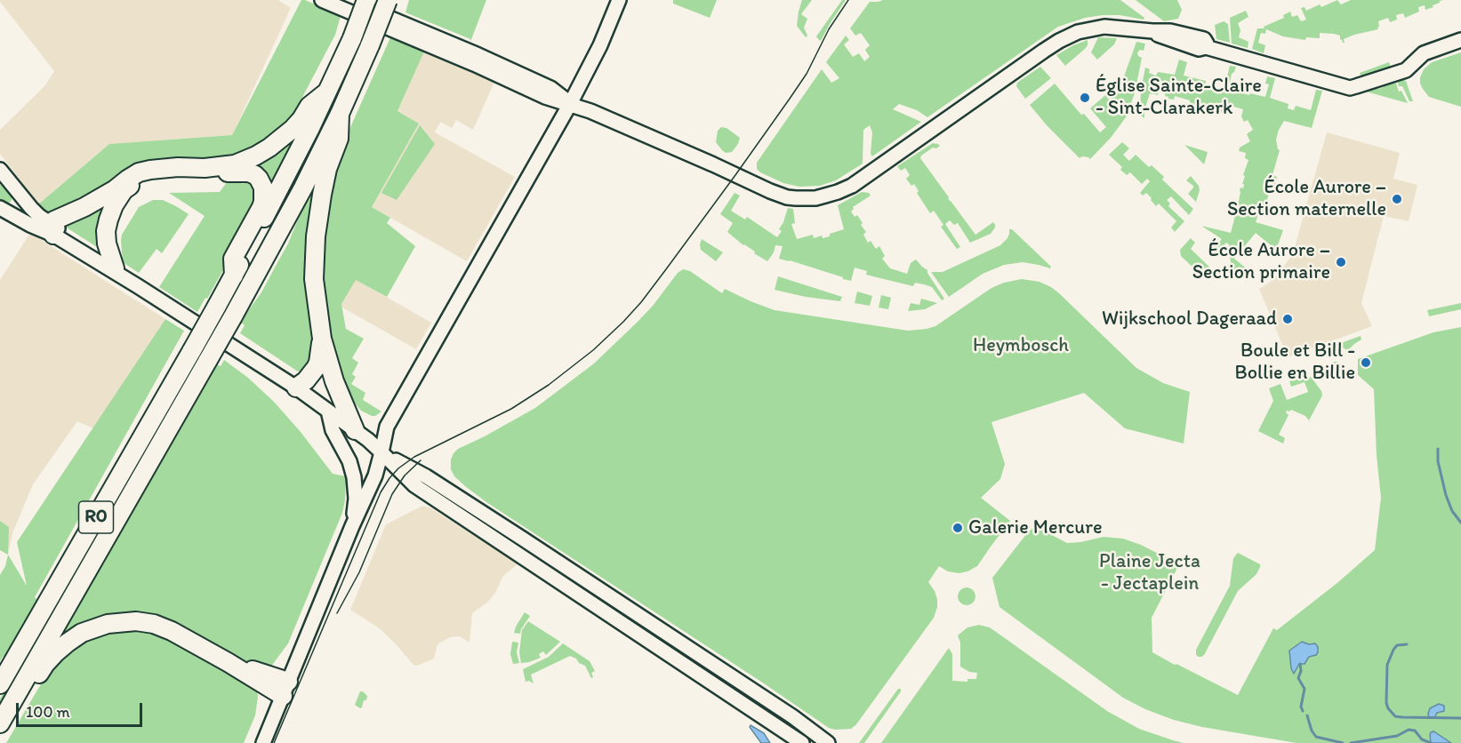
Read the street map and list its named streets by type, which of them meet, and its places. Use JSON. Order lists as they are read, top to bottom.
{
  "streets": {
    "highway": ["R0"]
  },
  "parks": ["Heymbosch", "Plaine Jecta - Jectaplein"],
  "places": [
    "Église Sainte-Claire - Sint-Clarakerk",
    "École Aurore – Section maternelle",
    "École Aurore – Section primaire",
    "Wijkschool Dageraad",
    "Boule et Bill - Bollie en Billie",
    "Galerie Mercure"
  ],
  "scale_bar": "100 m"
}
